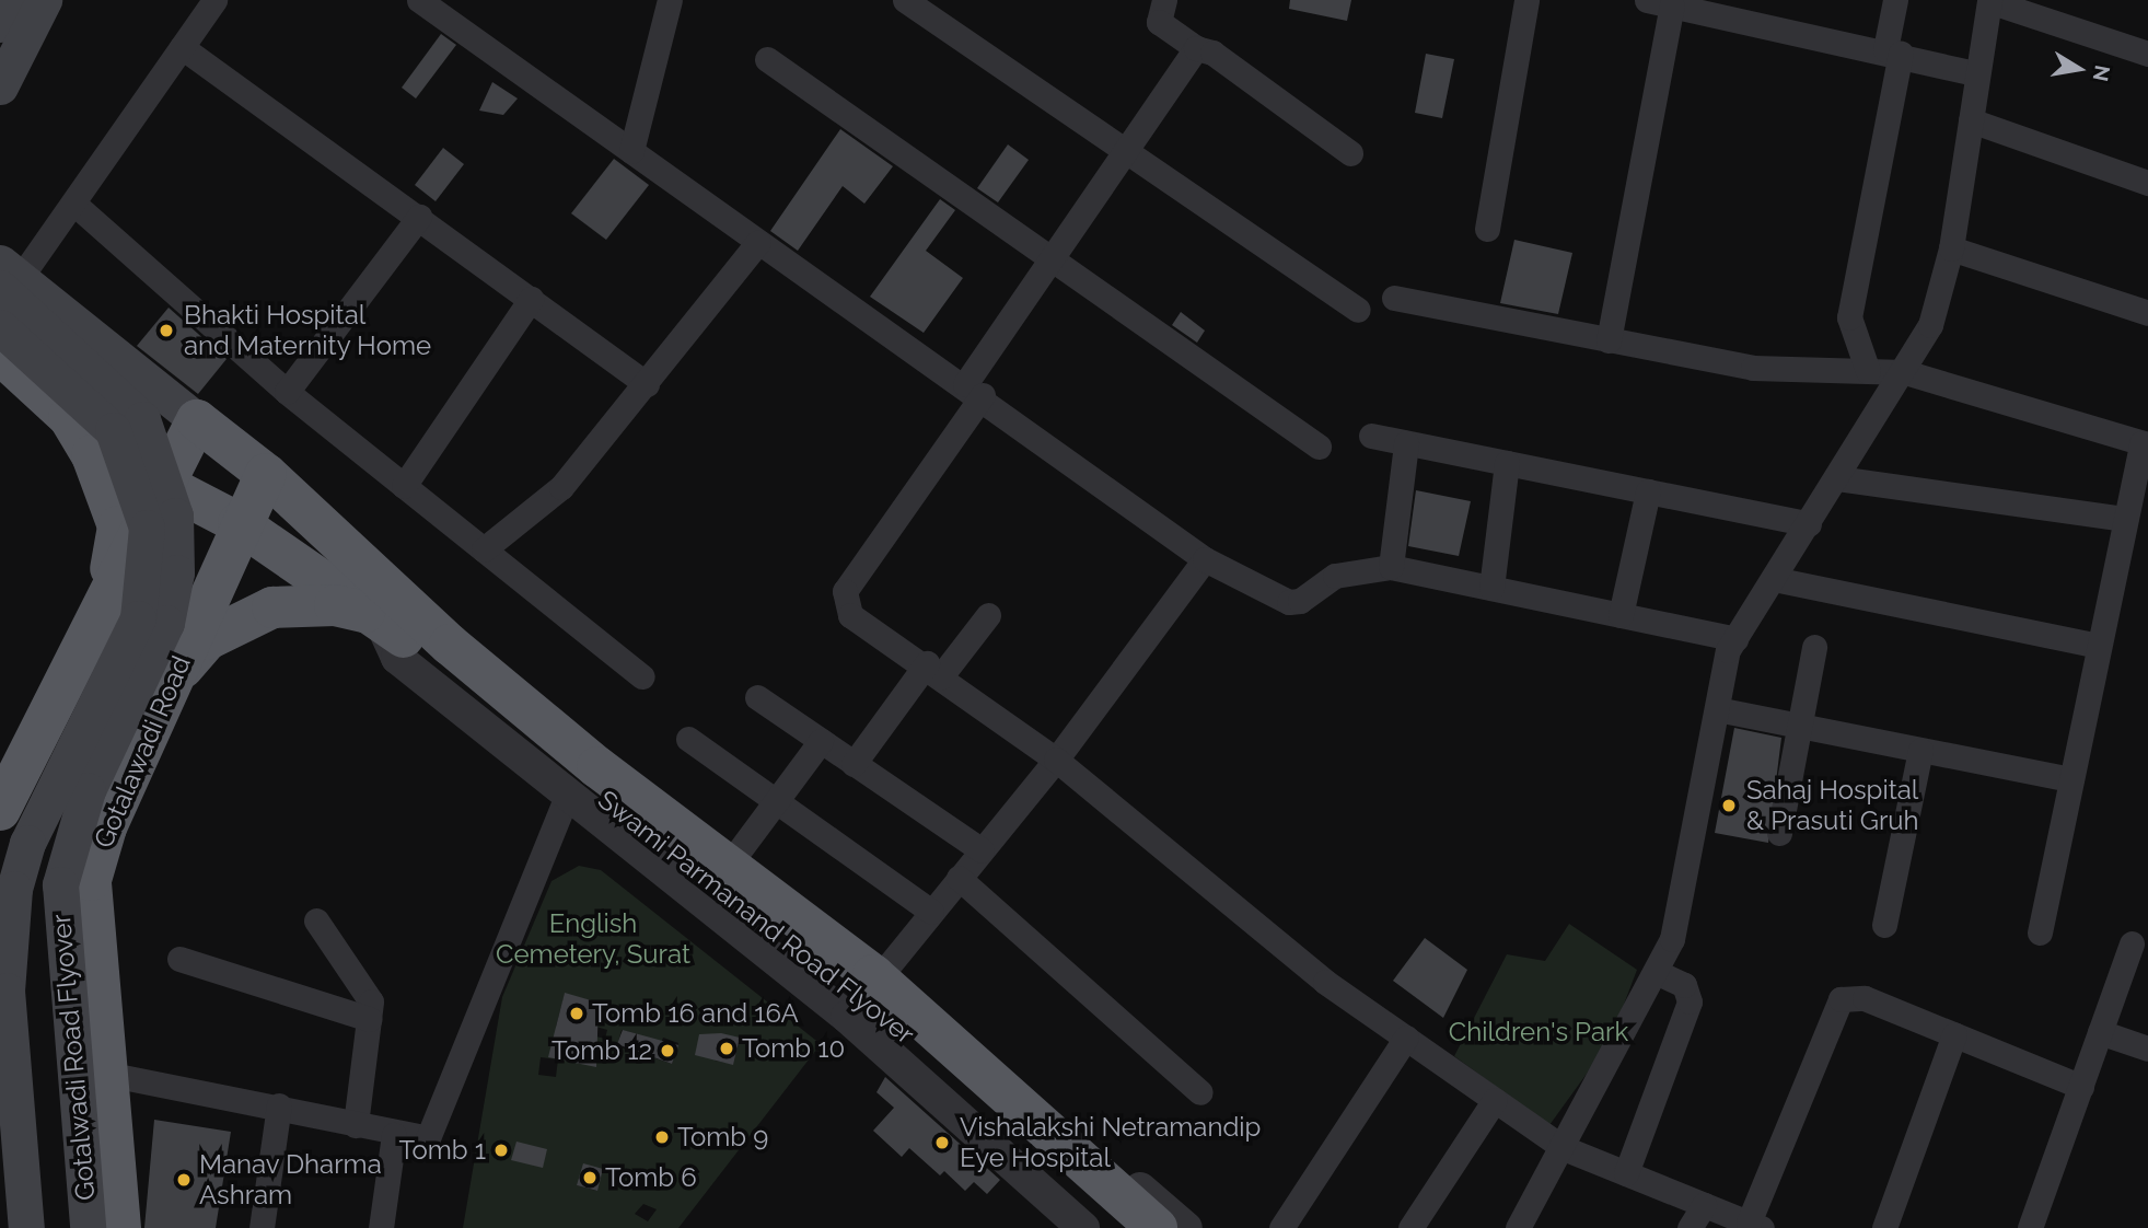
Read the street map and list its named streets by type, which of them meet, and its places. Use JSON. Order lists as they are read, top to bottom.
{
  "streets": {
    "highway": ["Gotalawadi Road", "Swami Parmanand Road Flyover"],
    "main road": ["Gotalwadi Road Flyover"]
  },
  "parks": ["English Cemetery, Surat", "Children's Park"],
  "places": [
    "Bhakti Hospital and Maternity Home",
    "Sahaj Hospital & Prasuti Gruh",
    "Tomb 16 and 16A",
    "Tomb 10",
    "Tomb 12",
    "Tomb 9",
    "Vishalakshi Netramandip Eye Hospital",
    "Tomb 1",
    "Tomb 6",
    "Manav Dharma Ashram"
  ],
  "north": "right"
}
